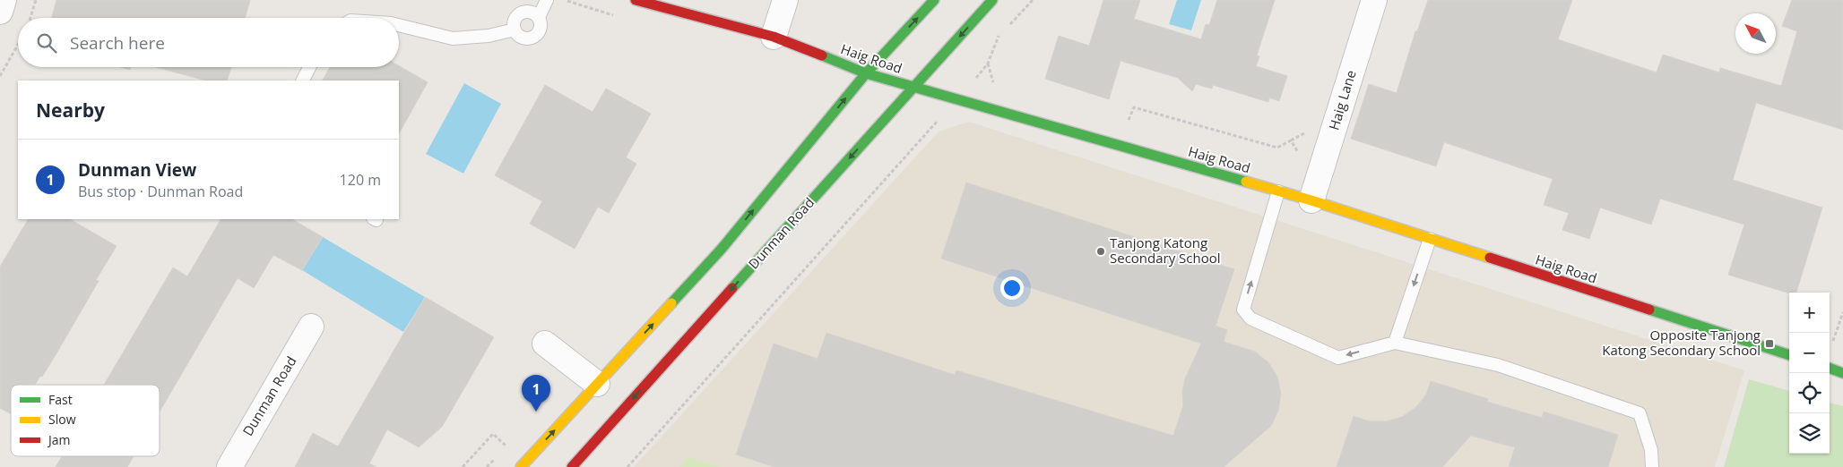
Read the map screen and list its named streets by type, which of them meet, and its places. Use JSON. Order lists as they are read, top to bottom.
{
  "streets": {
    "street": ["Haig Road", "Haig Lane", "Dunman Road"]
  },
  "crossings": [
    ["Haig Road", "Haig Lane"],
    ["Haig Road", "Dunman Road"]
  ],
  "places": {
    "other": ["Tanjong Katong Secondary School"],
    "transit": ["Opposite Tanjong Katong Secondary School"]
  },
  "legend": ["Fast", "Slow", "Jam"],
  "north": "top left",
  "page": {
    "search": "Search here",
    "heading": "Nearby",
    "list": [
      {
        "mark": "1",
        "name": "Dunman View",
        "note": "Bus stop · Dunman Road",
        "value": "120 m"
      }
    ],
    "map_buttons": ["+", "−"],
    "pins": "1"
  }
}
